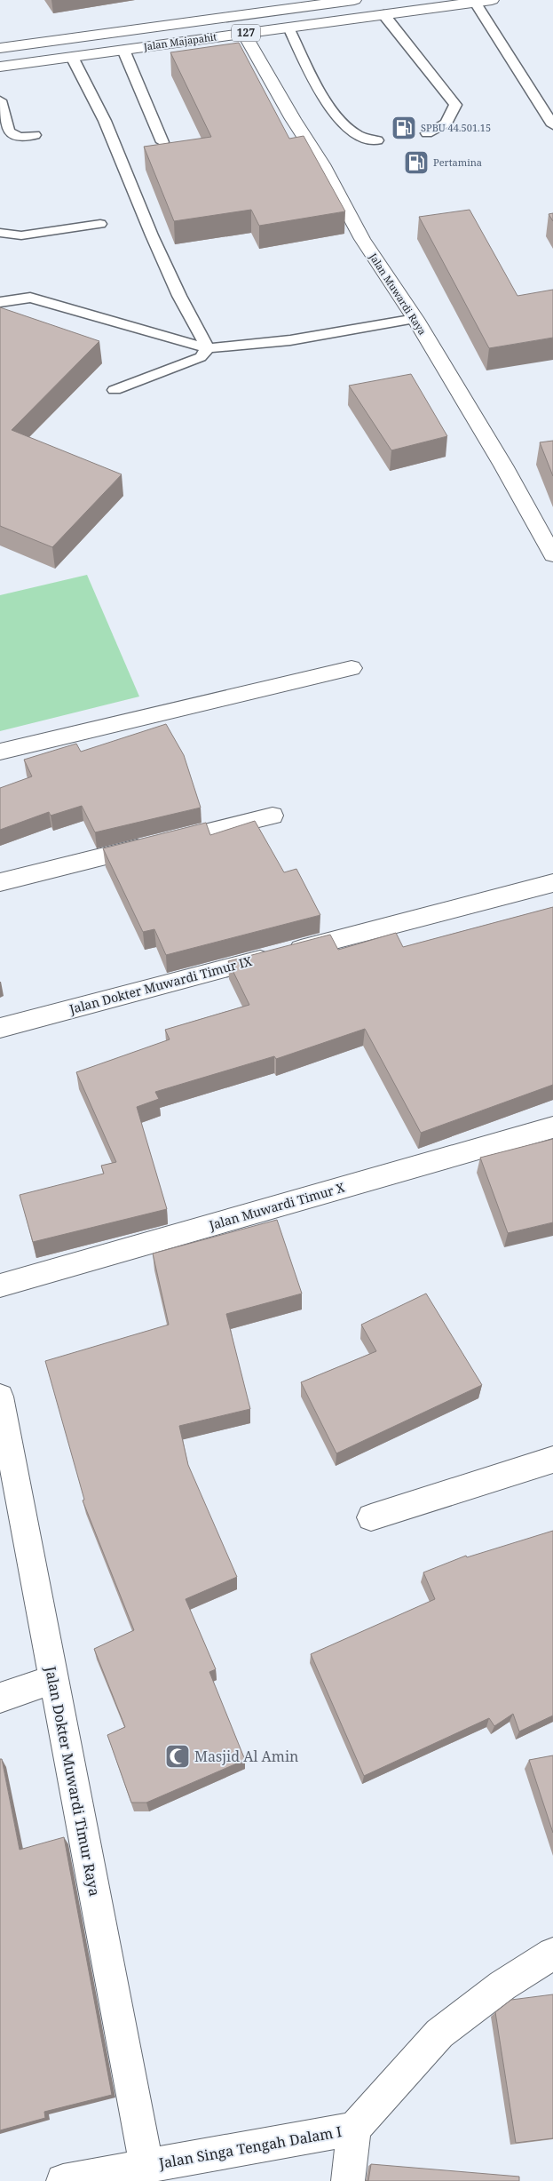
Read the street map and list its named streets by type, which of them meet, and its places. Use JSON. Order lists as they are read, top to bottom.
{
  "streets": {
    "street": [
      "127",
      "Jalan Majapahit",
      "Jalan Muwardi Raya",
      "Jalan Dokter Muwardi Timur IX",
      "Jalan Muwardi Timur X",
      "Jalan Dokter Muwardi Timur Raya",
      "Jalan Singa Tengah Dalam I"
    ]
  },
  "crossings": [
    ["Jalan Majapahit", "Jalan Muwardi Raya"],
    ["Jalan Dokter Muwardi Timur Raya", "Jalan Singa Tengah Dalam I"]
  ],
  "places": {
    "fuel station": ["SPBU 44.501.15", "Pertamina"],
    "mosque": ["Masjid Al Amin"]
  }
}
